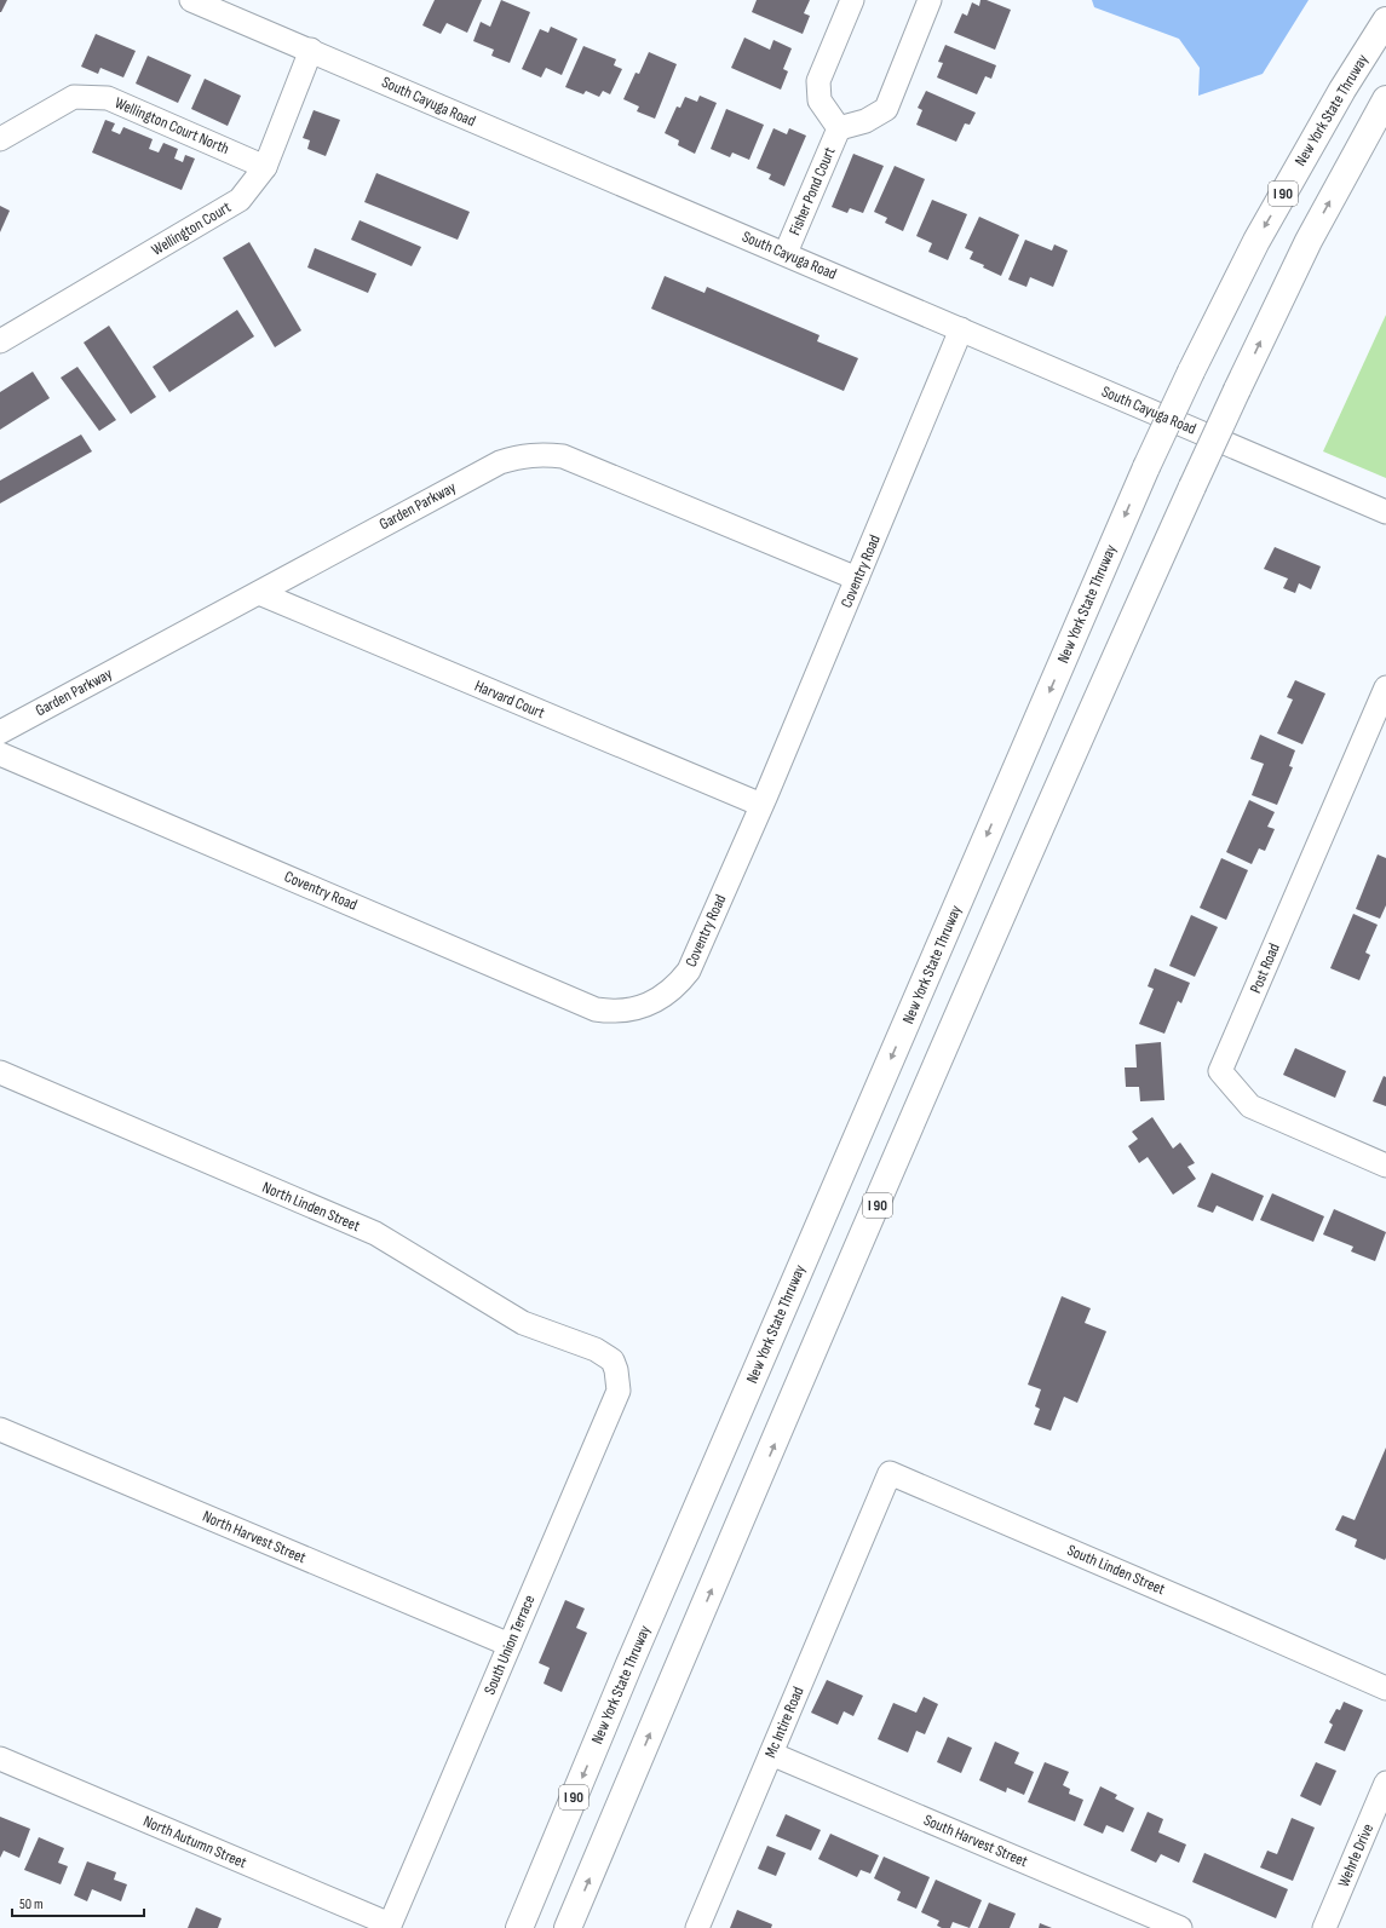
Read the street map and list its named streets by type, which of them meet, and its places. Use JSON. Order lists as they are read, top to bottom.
{
  "streets": {
    "highway": ["New York State Thruway", "I 90"],
    "street": [
      "South Cayuga Road",
      "Wellington Court North",
      "Fisher Pond Court",
      "Wellington Court",
      "Garden Parkway",
      "Coventry Road",
      "Harvard Court",
      "Post Road",
      "North Linden Street",
      "North Harvest Street",
      "South Linden Street",
      "South Union Terrace",
      "Mc Intire Road",
      "South Harvest Street",
      "North Autumn Street",
      "Wehrle Drive"
    ]
  },
  "crossings": [
    ["South Cayuga Road", "Fisher Pond Court"],
    ["South Cayuga Road", "Wellington Court"],
    ["South Cayuga Road", "Coventry Road"],
    ["Wellington Court North", "Wellington Court"],
    ["Garden Parkway", "Coventry Road"],
    ["Garden Parkway", "Harvard Court"],
    ["Coventry Road", "Harvard Court"],
    ["North Linden Street", "South Union Terrace"],
    ["North Harvest Street", "South Union Terrace"],
    ["South Linden Street", "Mc Intire Road"],
    ["South Union Terrace", "North Autumn Street"],
    ["Mc Intire Road", "South Harvest Street"]
  ],
  "scale_bar": "50 m"
}
